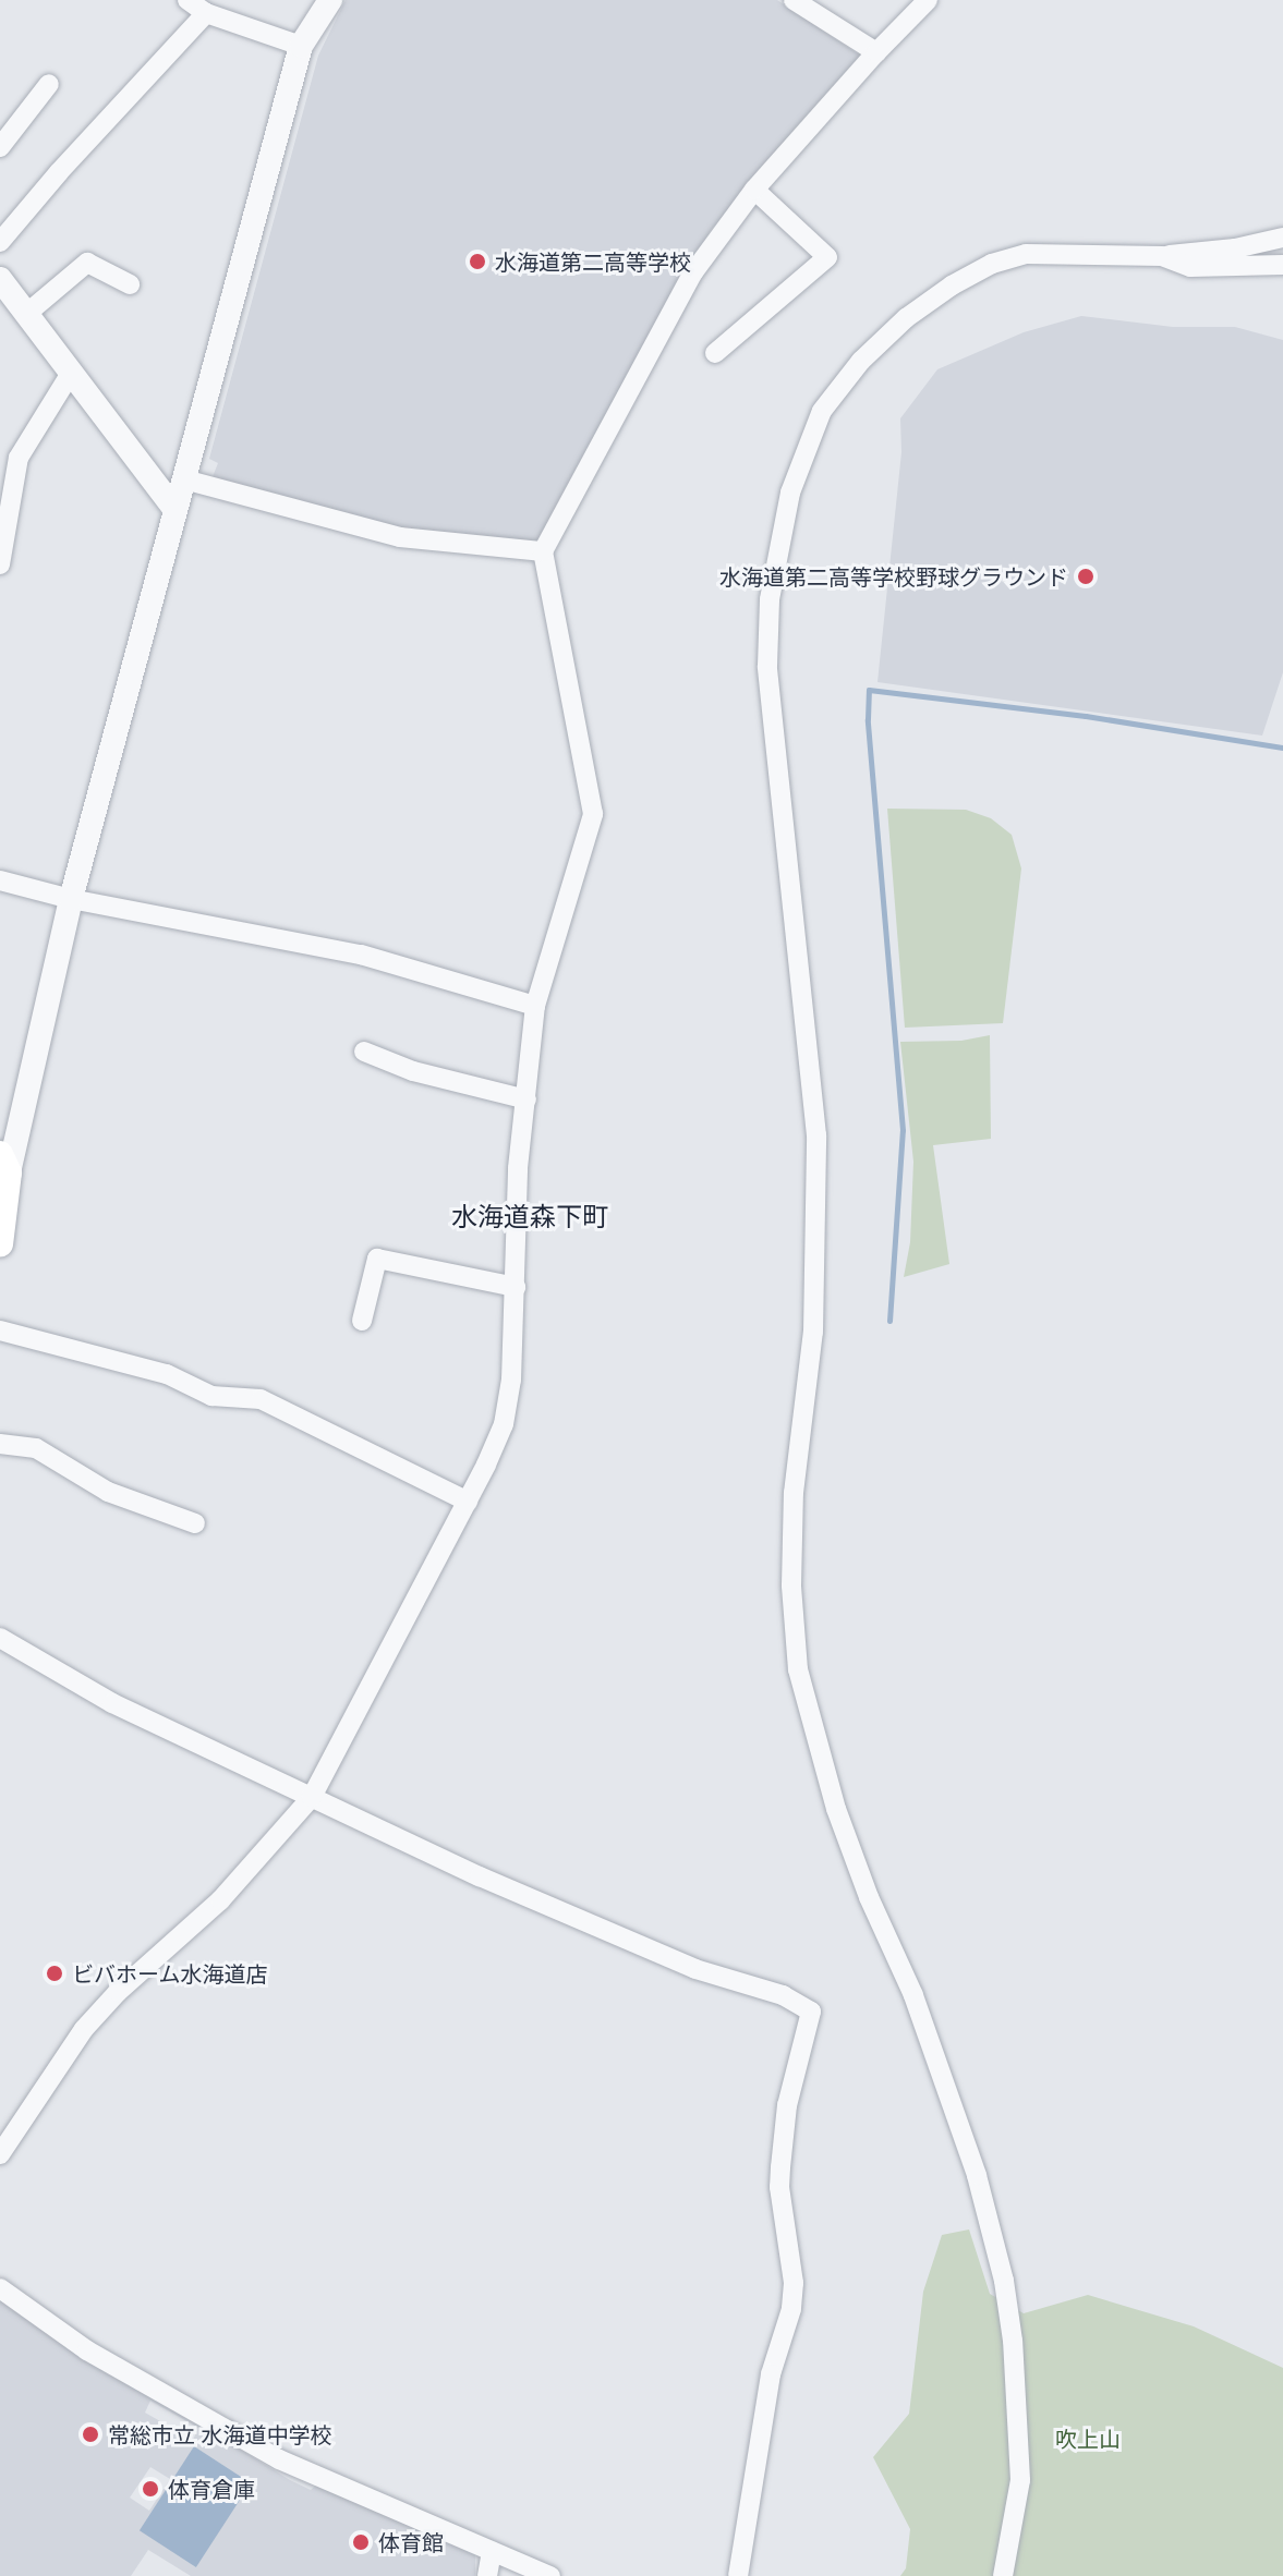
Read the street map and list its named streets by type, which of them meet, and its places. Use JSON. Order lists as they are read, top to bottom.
{
  "districts": ["水海道森下町"],
  "parks": ["吹上山"],
  "places": [
    "水海道第二高等学校",
    "水海道第二高等学校野球グラウンド",
    "ビバホーム水海道店",
    "常総市立 水海道中学校",
    "体育倉庫",
    "体育館"
  ]
}
